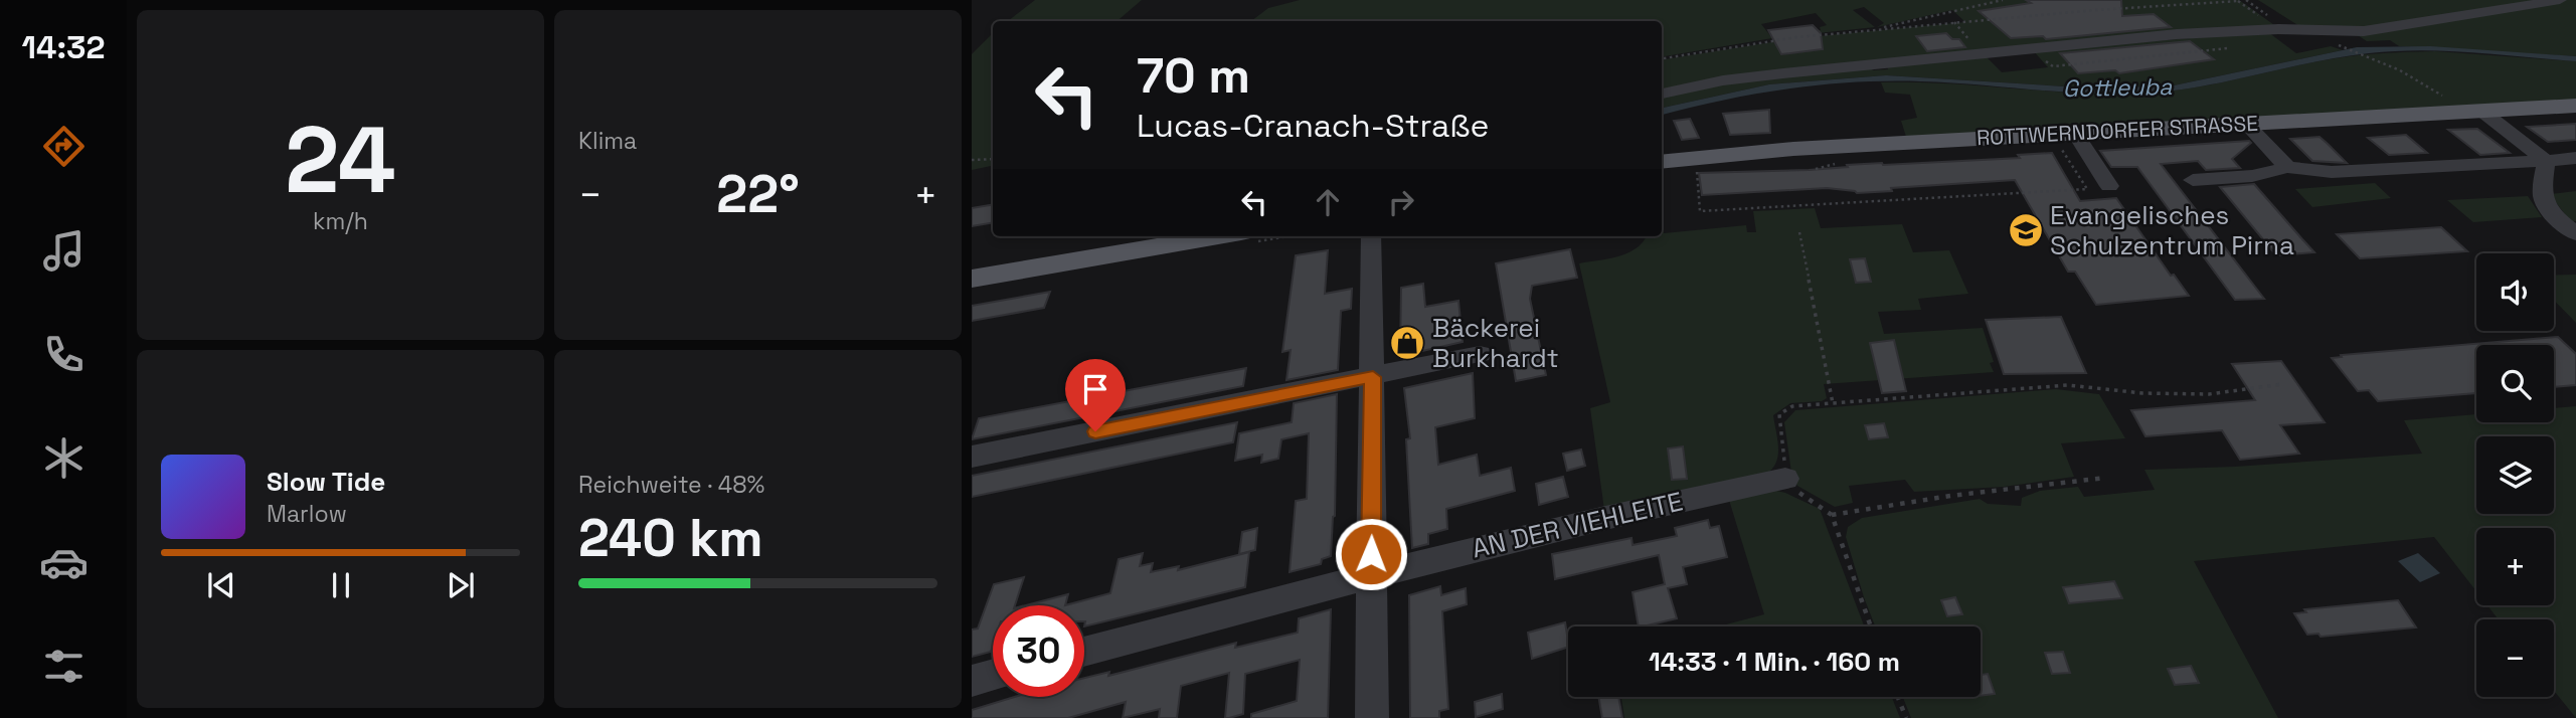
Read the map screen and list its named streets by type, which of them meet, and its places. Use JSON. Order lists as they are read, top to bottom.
{
  "streets": {
    "main road": ["ROTTWERNDORFER STRASSE"],
    "street": ["AN DER VIEHLEITE"]
  },
  "water": ["Gottleuba"],
  "places": {
    "school or university": ["Evangelisches Schulzentrum Pirna"],
    "shop": ["Bäckerei Burkhardt"]
  },
  "page": {
    "tabs": "14:32",
    "tile": [
      ["24", "km/h"],
      "Klima",
      ["Reichweite · 48%", "240 km"]
    ],
    "turn": ["70 m", "Lucas-Cranach-Straße"],
    "heat": ["−", "22°", "+"],
    "map_buttons": ["+", "−"],
    "song": ["Slow Tide", "Marlow"],
    "limit": "30",
    "trip": "14:33 · 1 Min. · 160 m"
  }
}
